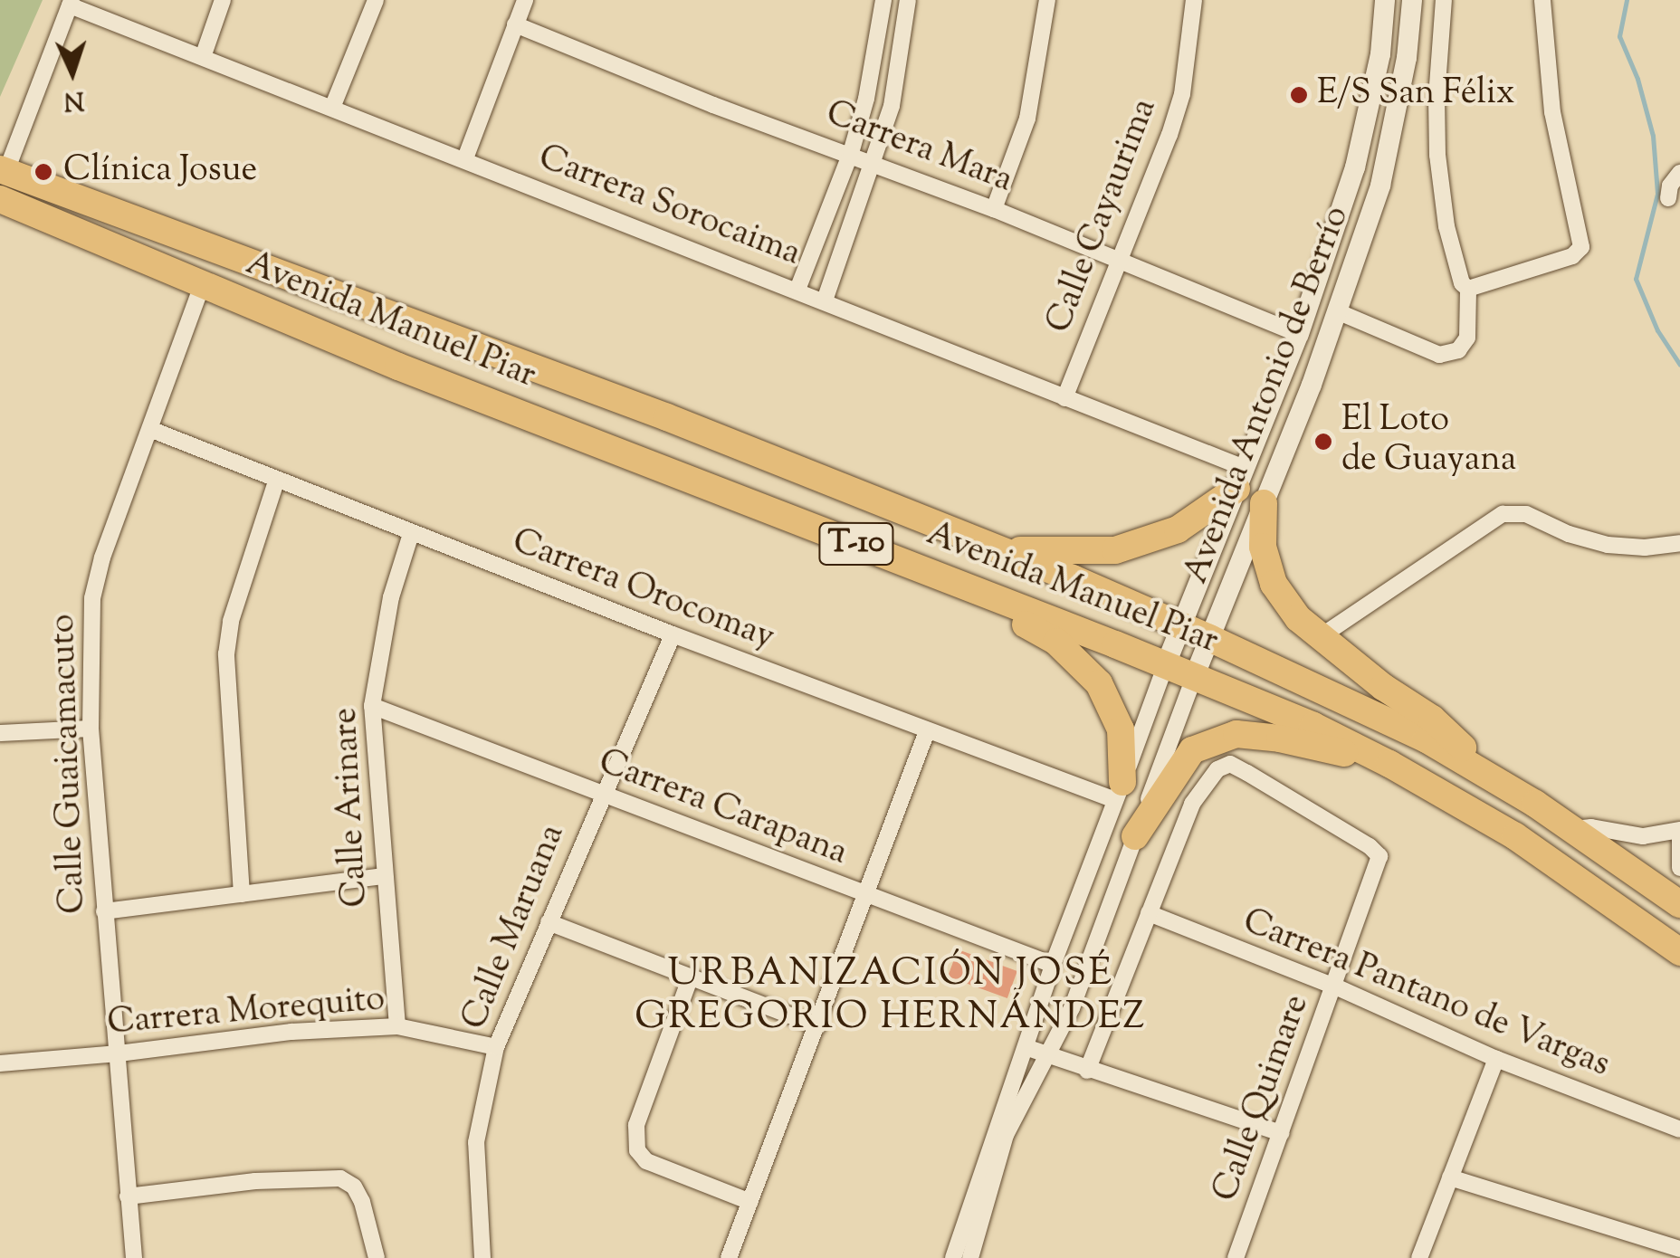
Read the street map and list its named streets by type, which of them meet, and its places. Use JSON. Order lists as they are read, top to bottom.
{
  "streets": {
    "highway": ["Avenida Manuel Piar", "T-10"],
    "street": [
      "Carrera Mara",
      "Carrera Sorocaima",
      "Calle Cayaurima",
      "Avenida Antonio de Berrío",
      "Carrera Orocomay",
      "Calle Guaicamacuto",
      "Calle Arinare",
      "Carrera Carapana",
      "Calle Maruana",
      "Carrera Pantano de Vargas",
      "Carrera Morequito",
      "Calle Quimare"
    ]
  },
  "crossings": [
    ["Carrera Mara", "Calle Cayaurima"],
    ["Carrera Mara", "Avenida Antonio de Berrío"],
    ["Carrera Sorocaima", "Calle Cayaurima"],
    ["Carrera Sorocaima", "Avenida Antonio de Berrío"],
    ["Avenida Manuel Piar", "Avenida Antonio de Berrío"],
    ["Avenida Manuel Piar", "T-10"],
    ["Avenida Manuel Piar", "Calle Guaicamacuto"],
    ["Avenida Antonio de Berrío", "Carrera Orocomay"],
    ["Avenida Antonio de Berrío", "Carrera Carapana"],
    ["Carrera Orocomay", "Calle Guaicamacuto"],
    ["Carrera Orocomay", "Calle Arinare"],
    ["Carrera Orocomay", "Calle Maruana"],
    ["Calle Guaicamacuto", "Carrera Morequito"],
    ["Calle Arinare", "Carrera Carapana"],
    ["Calle Arinare", "Carrera Morequito"],
    ["Carrera Carapana", "Calle Maruana"],
    ["Calle Maruana", "Carrera Morequito"],
    ["Carrera Pantano de Vargas", "Calle Quimare"]
  ],
  "districts": ["URBANIZACIÓN JOSÉ GREGORIO HERNÁNDEZ"],
  "places": ["E/S San Félix", "Clínica Josue", "El Loto de Guayana"],
  "north": "bottom"
}
